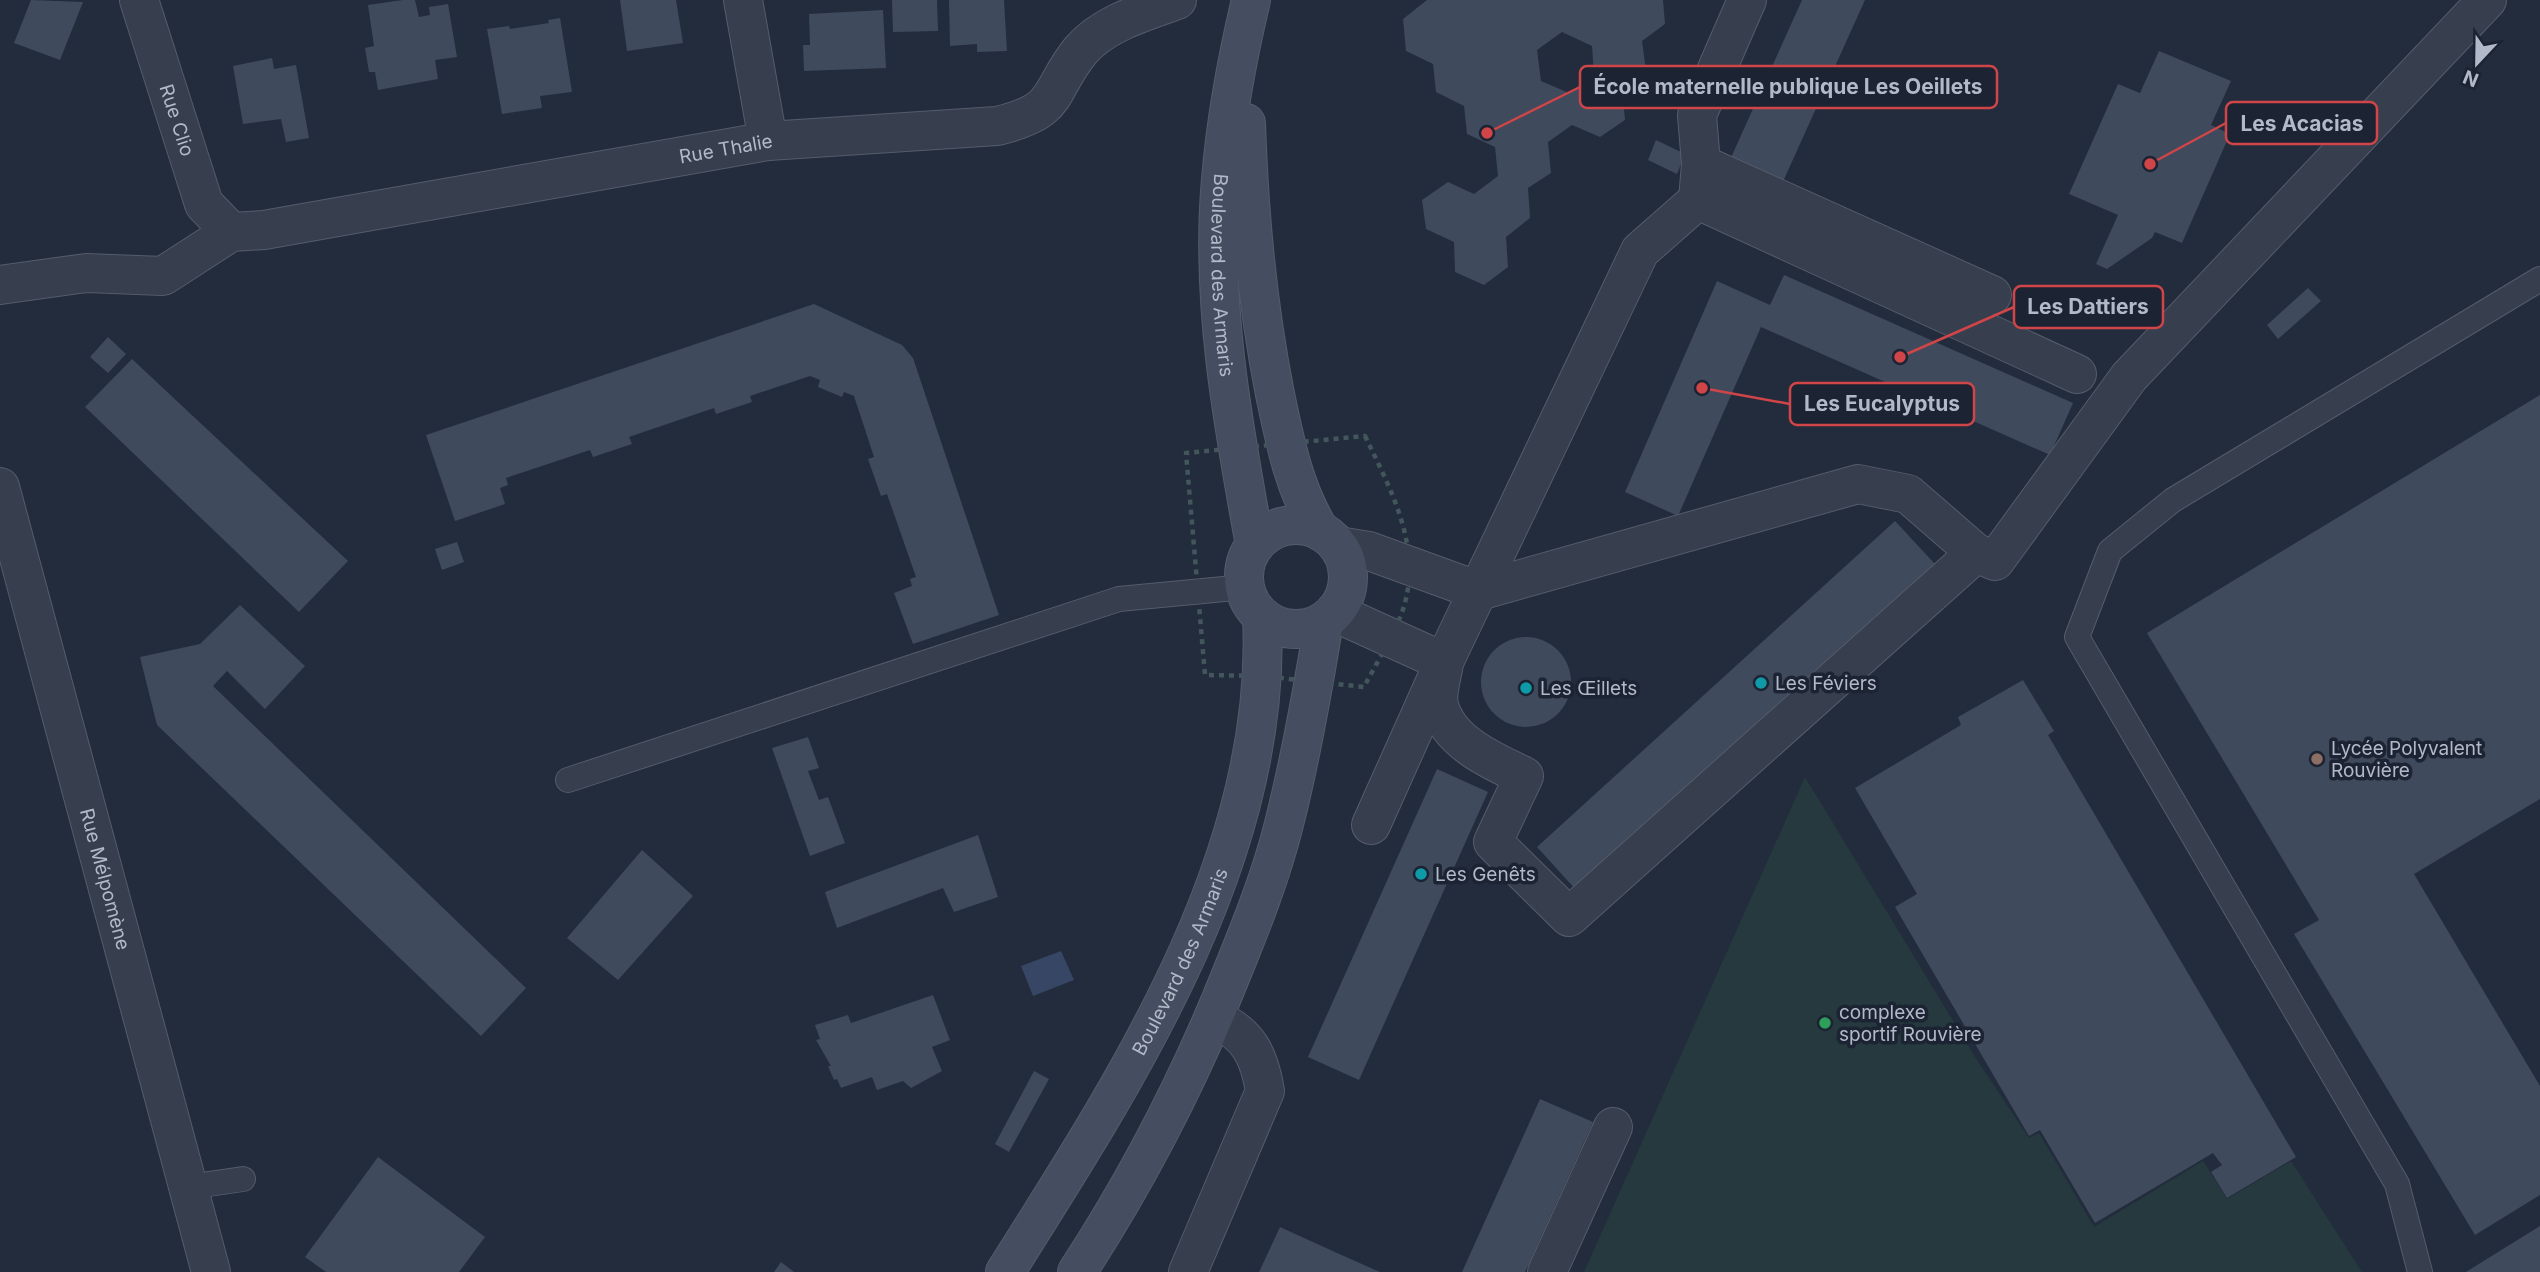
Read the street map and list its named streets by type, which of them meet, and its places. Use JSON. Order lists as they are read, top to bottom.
{
  "streets": {
    "main road": ["Boulevard des Armaris"],
    "street": ["Rue Clio", "Rue Thalie", "Rue Mélpomène"]
  },
  "crossings": [
    ["Rue Clio", "Rue Thalie"]
  ],
  "places": [
    "École maternelle publique Les Oeillets",
    "Les Acacias",
    "Les Dattiers",
    "Les Eucalyptus",
    "Les Féviers",
    "Les Œillets",
    "Lycée Polyvalent Rouvière",
    "Les Genêts",
    "complexe sportif Rouvière"
  ],
  "north": "bottom"
}
